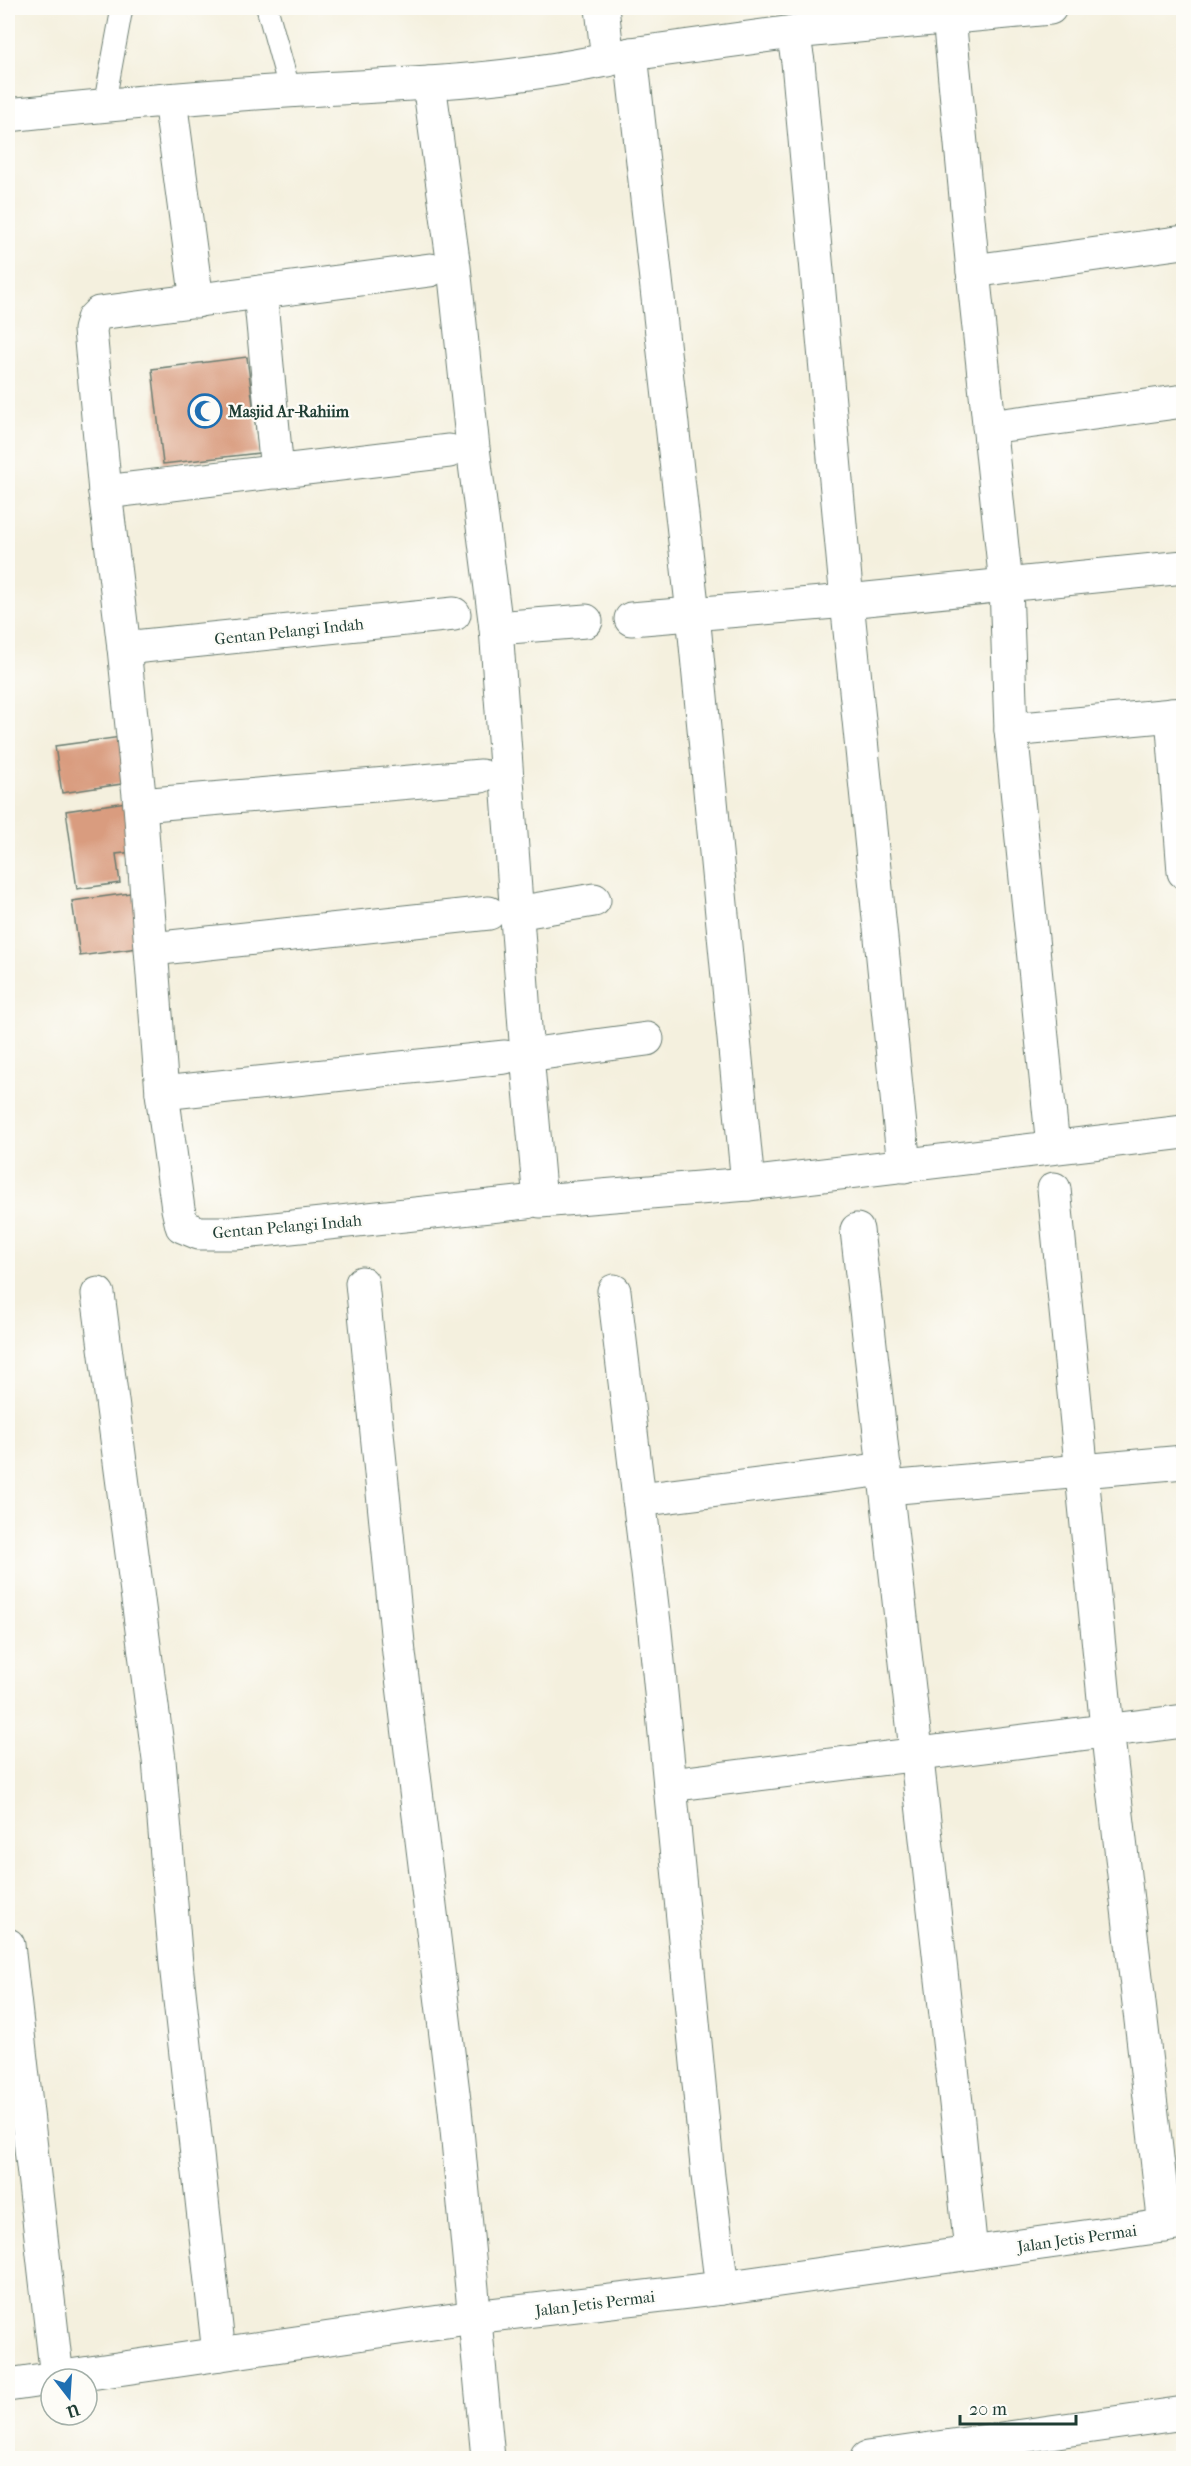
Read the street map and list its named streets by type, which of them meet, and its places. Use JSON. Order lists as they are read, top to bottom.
{
  "streets": {
    "street": ["Gentan Pelangi Indah", "Jalan Jetis Permai"]
  },
  "places": {
    "mosque": ["Masjid Ar-Rahiim"]
  },
  "scale_bar": "20 m",
  "north": "bottom"
}
